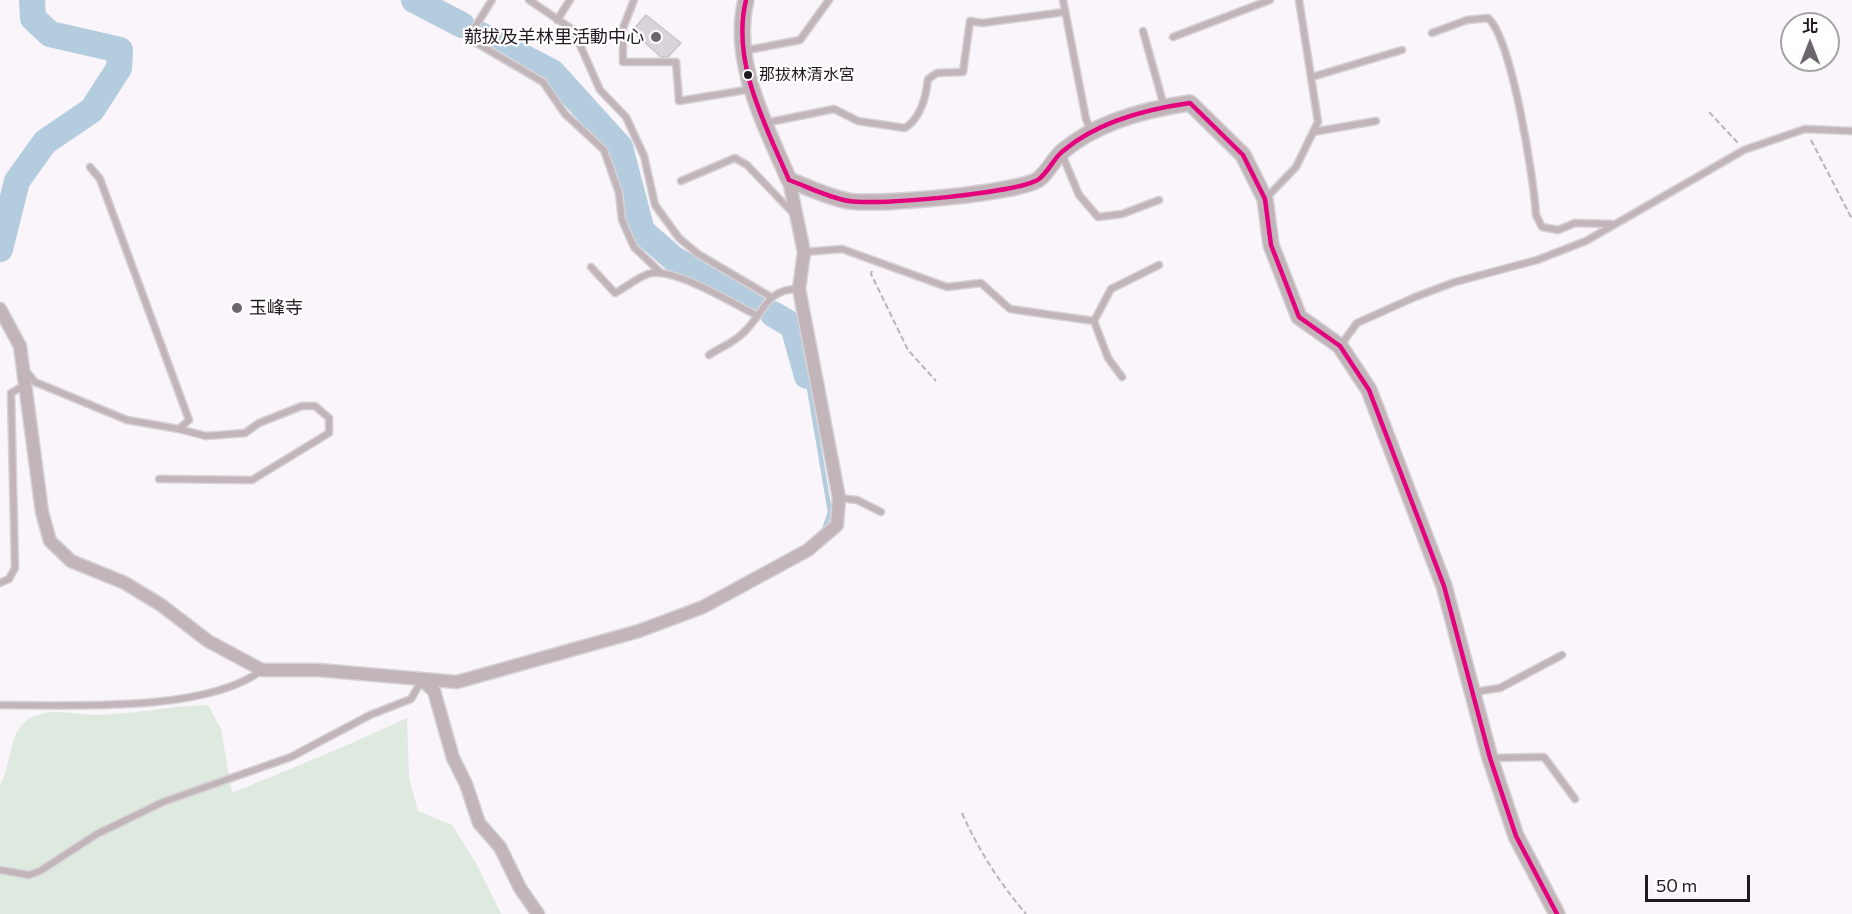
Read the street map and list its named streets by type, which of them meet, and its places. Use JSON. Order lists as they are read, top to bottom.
{
  "places": ["𦰡拔及羊林里活動中心", "那拔林清水宮", "玉峰寺"],
  "scale_bar": "50 m",
  "north": "top"
}
